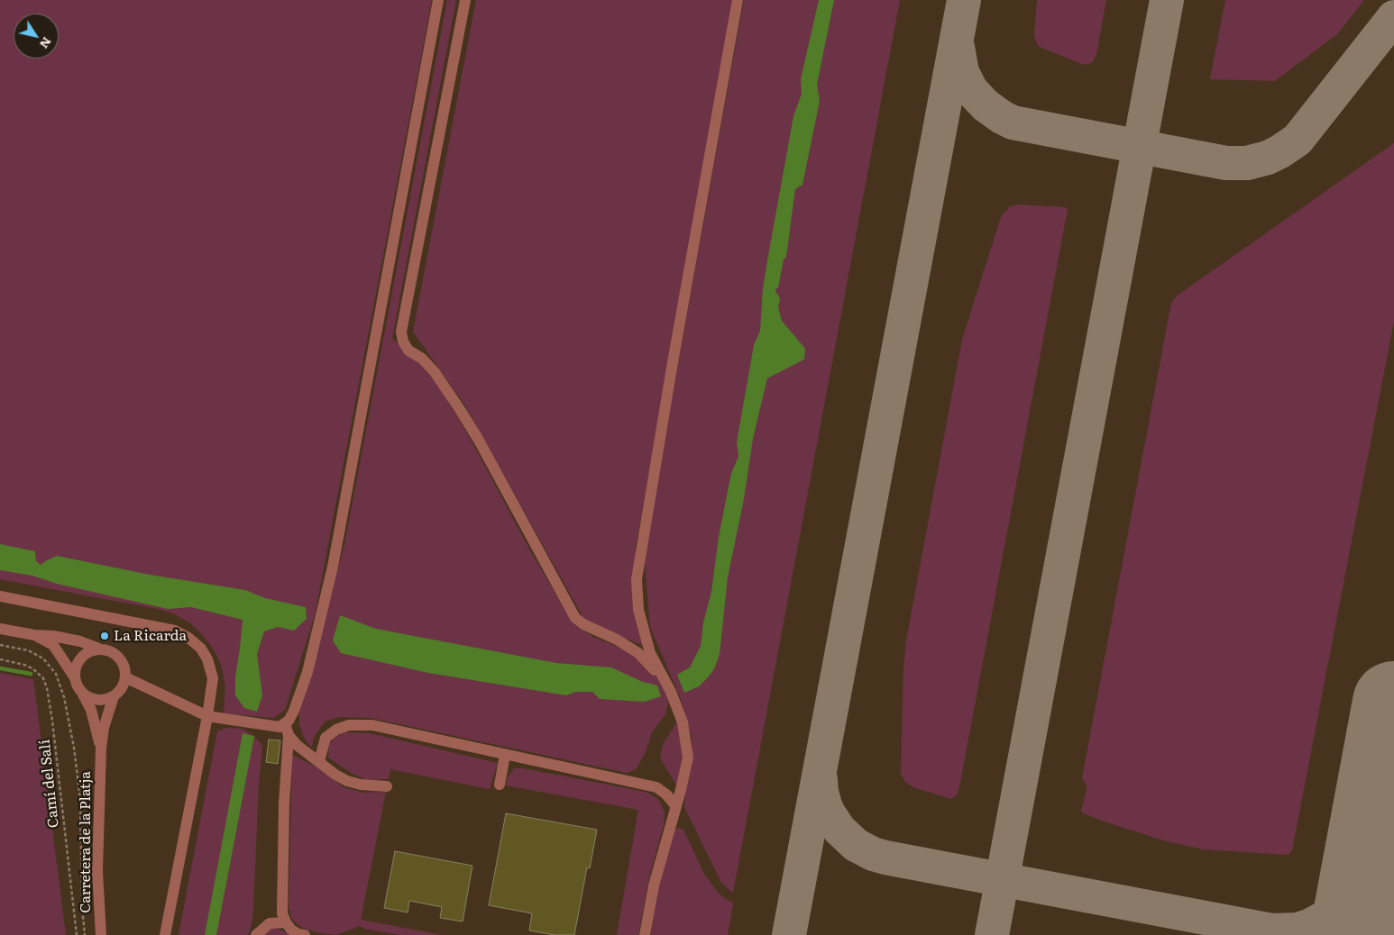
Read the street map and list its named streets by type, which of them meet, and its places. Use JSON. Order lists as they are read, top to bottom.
{
  "streets": {
    "street": ["Carretera de la Platja"],
    "path": ["Camí del Salí"]
  },
  "places": ["La Ricarda"],
  "north": "bottom right"
}
